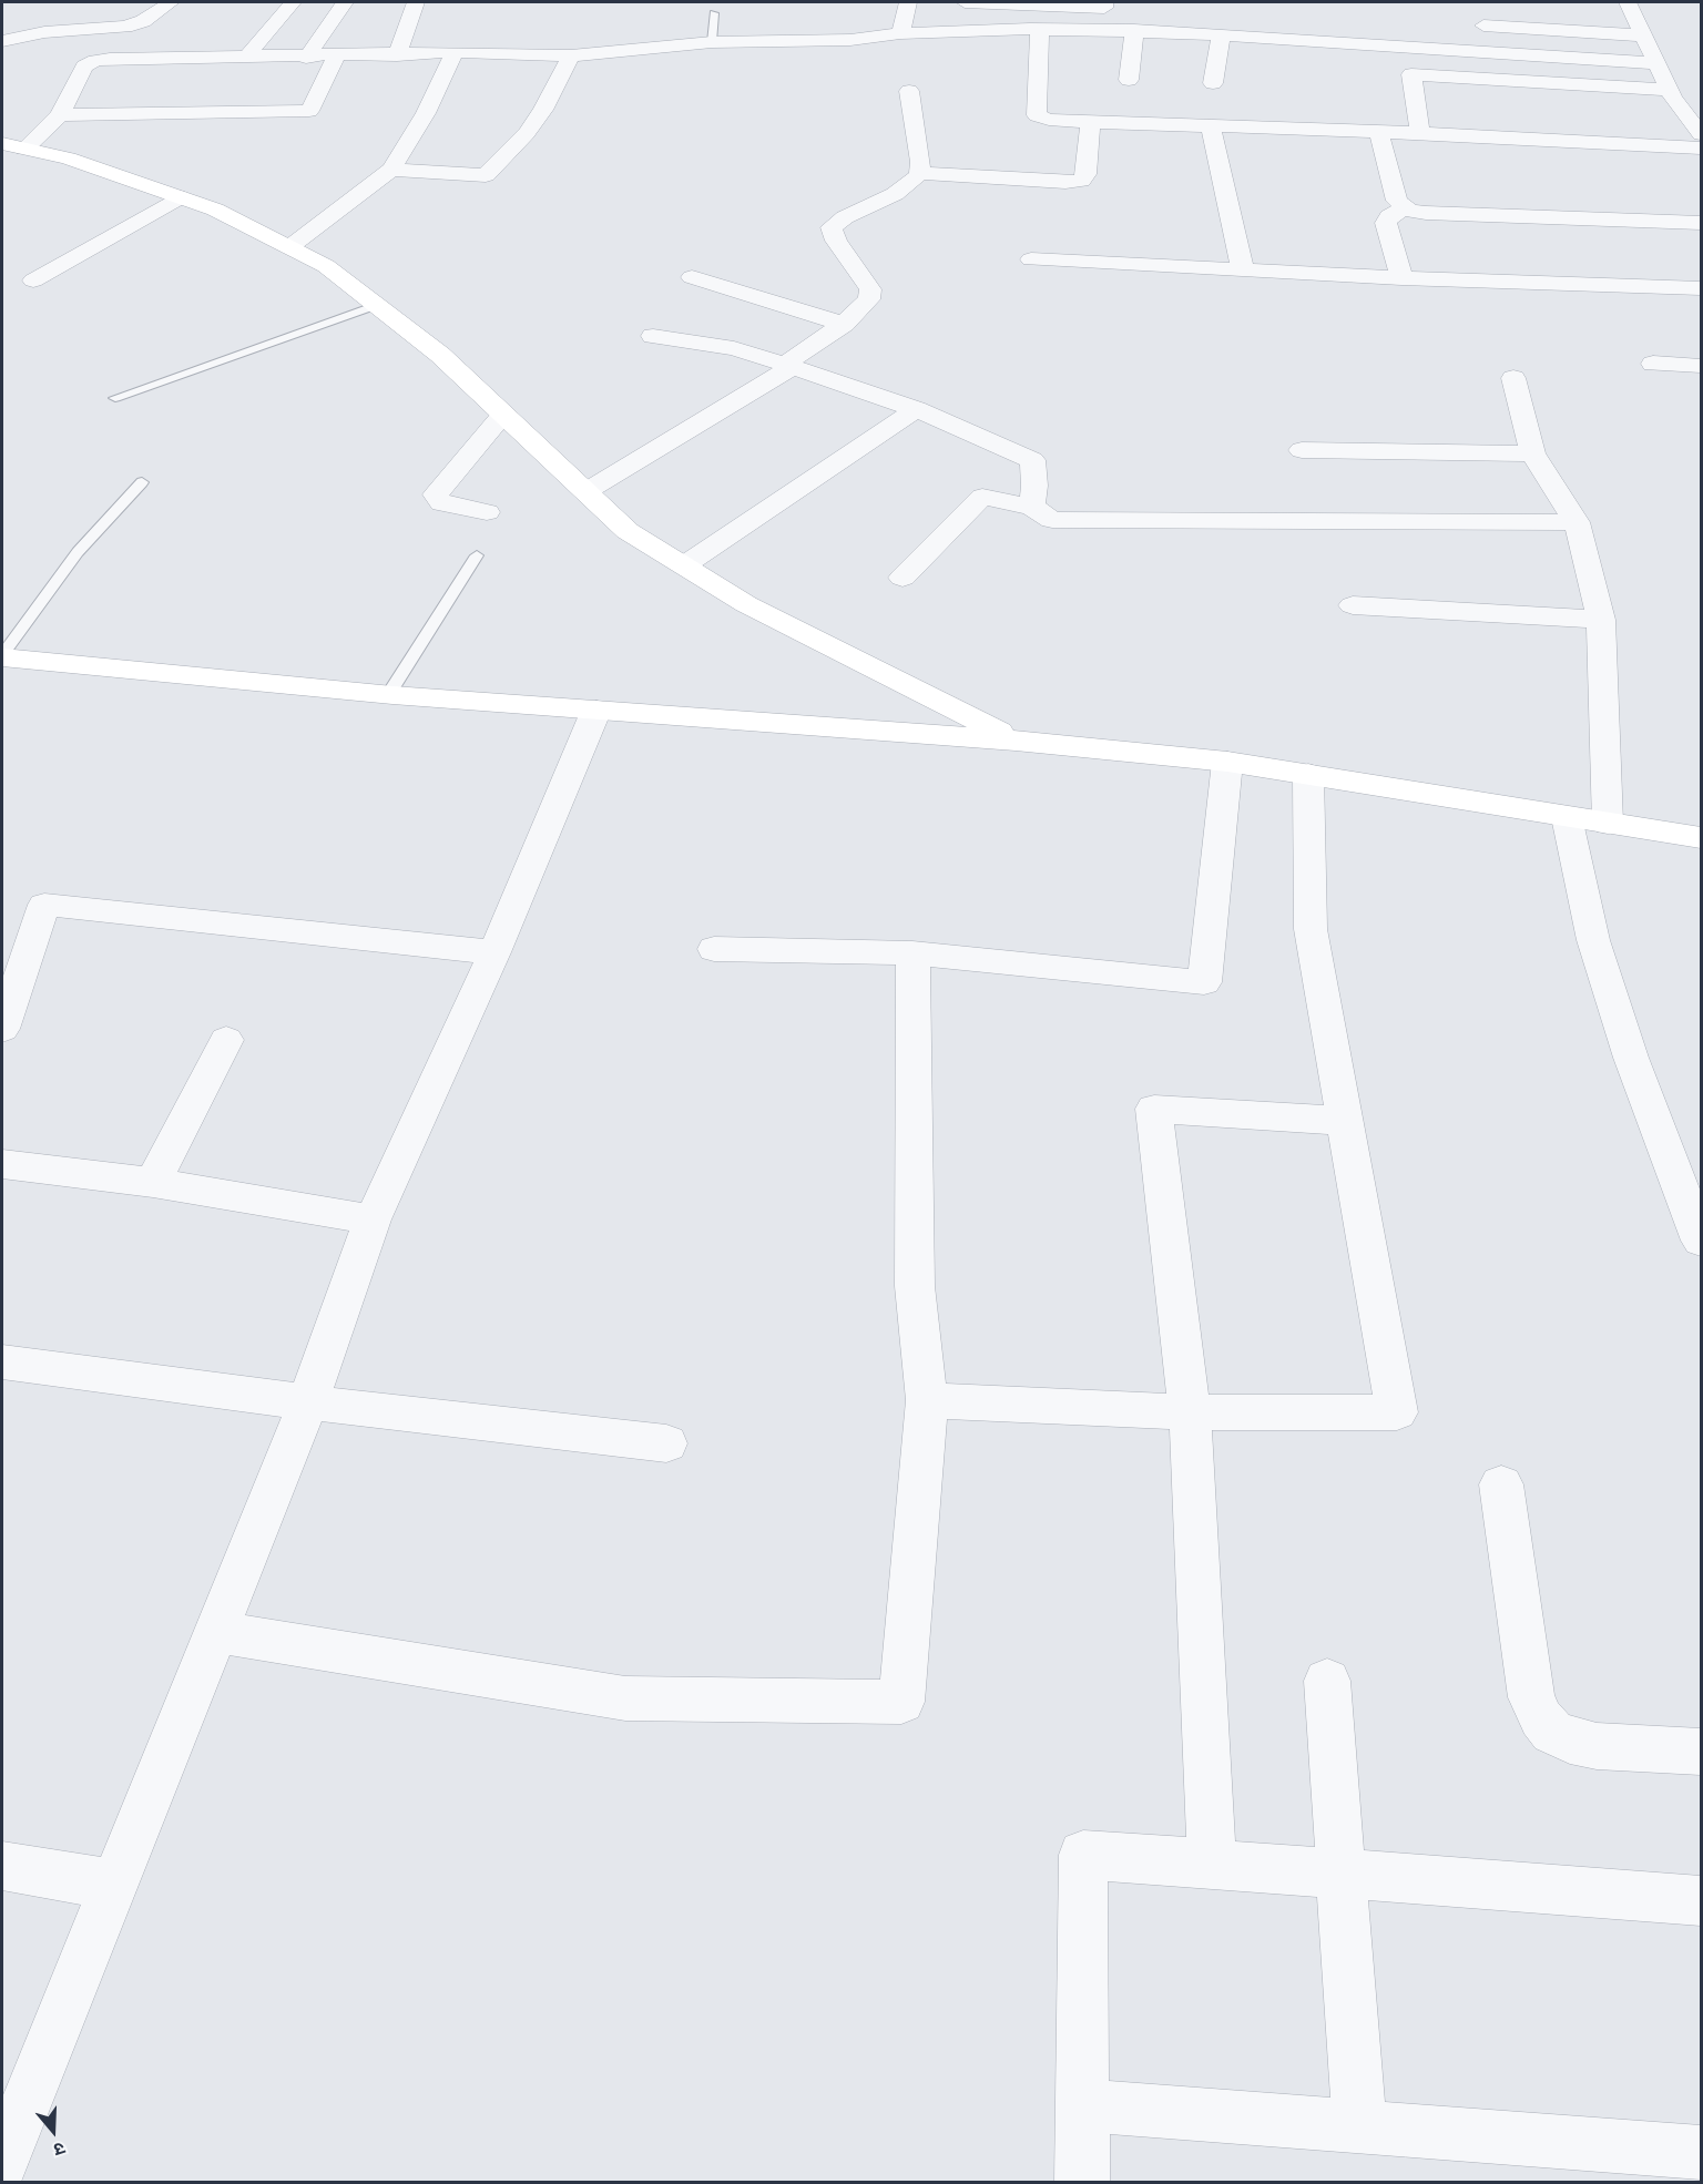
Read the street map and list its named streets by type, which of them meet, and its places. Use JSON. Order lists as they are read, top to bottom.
{
  "north": "bottom"
}
